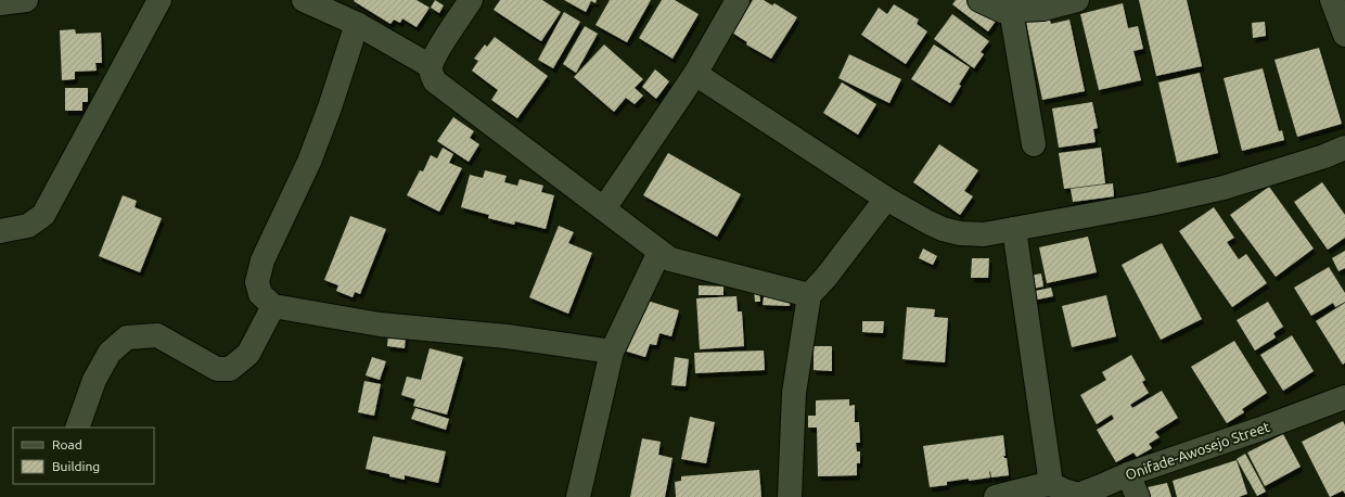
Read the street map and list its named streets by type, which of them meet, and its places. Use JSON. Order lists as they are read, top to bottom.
{
  "streets": {
    "street": ["Onifade-Awosejo Street"]
  },
  "legend": ["Road", "Building"]
}
